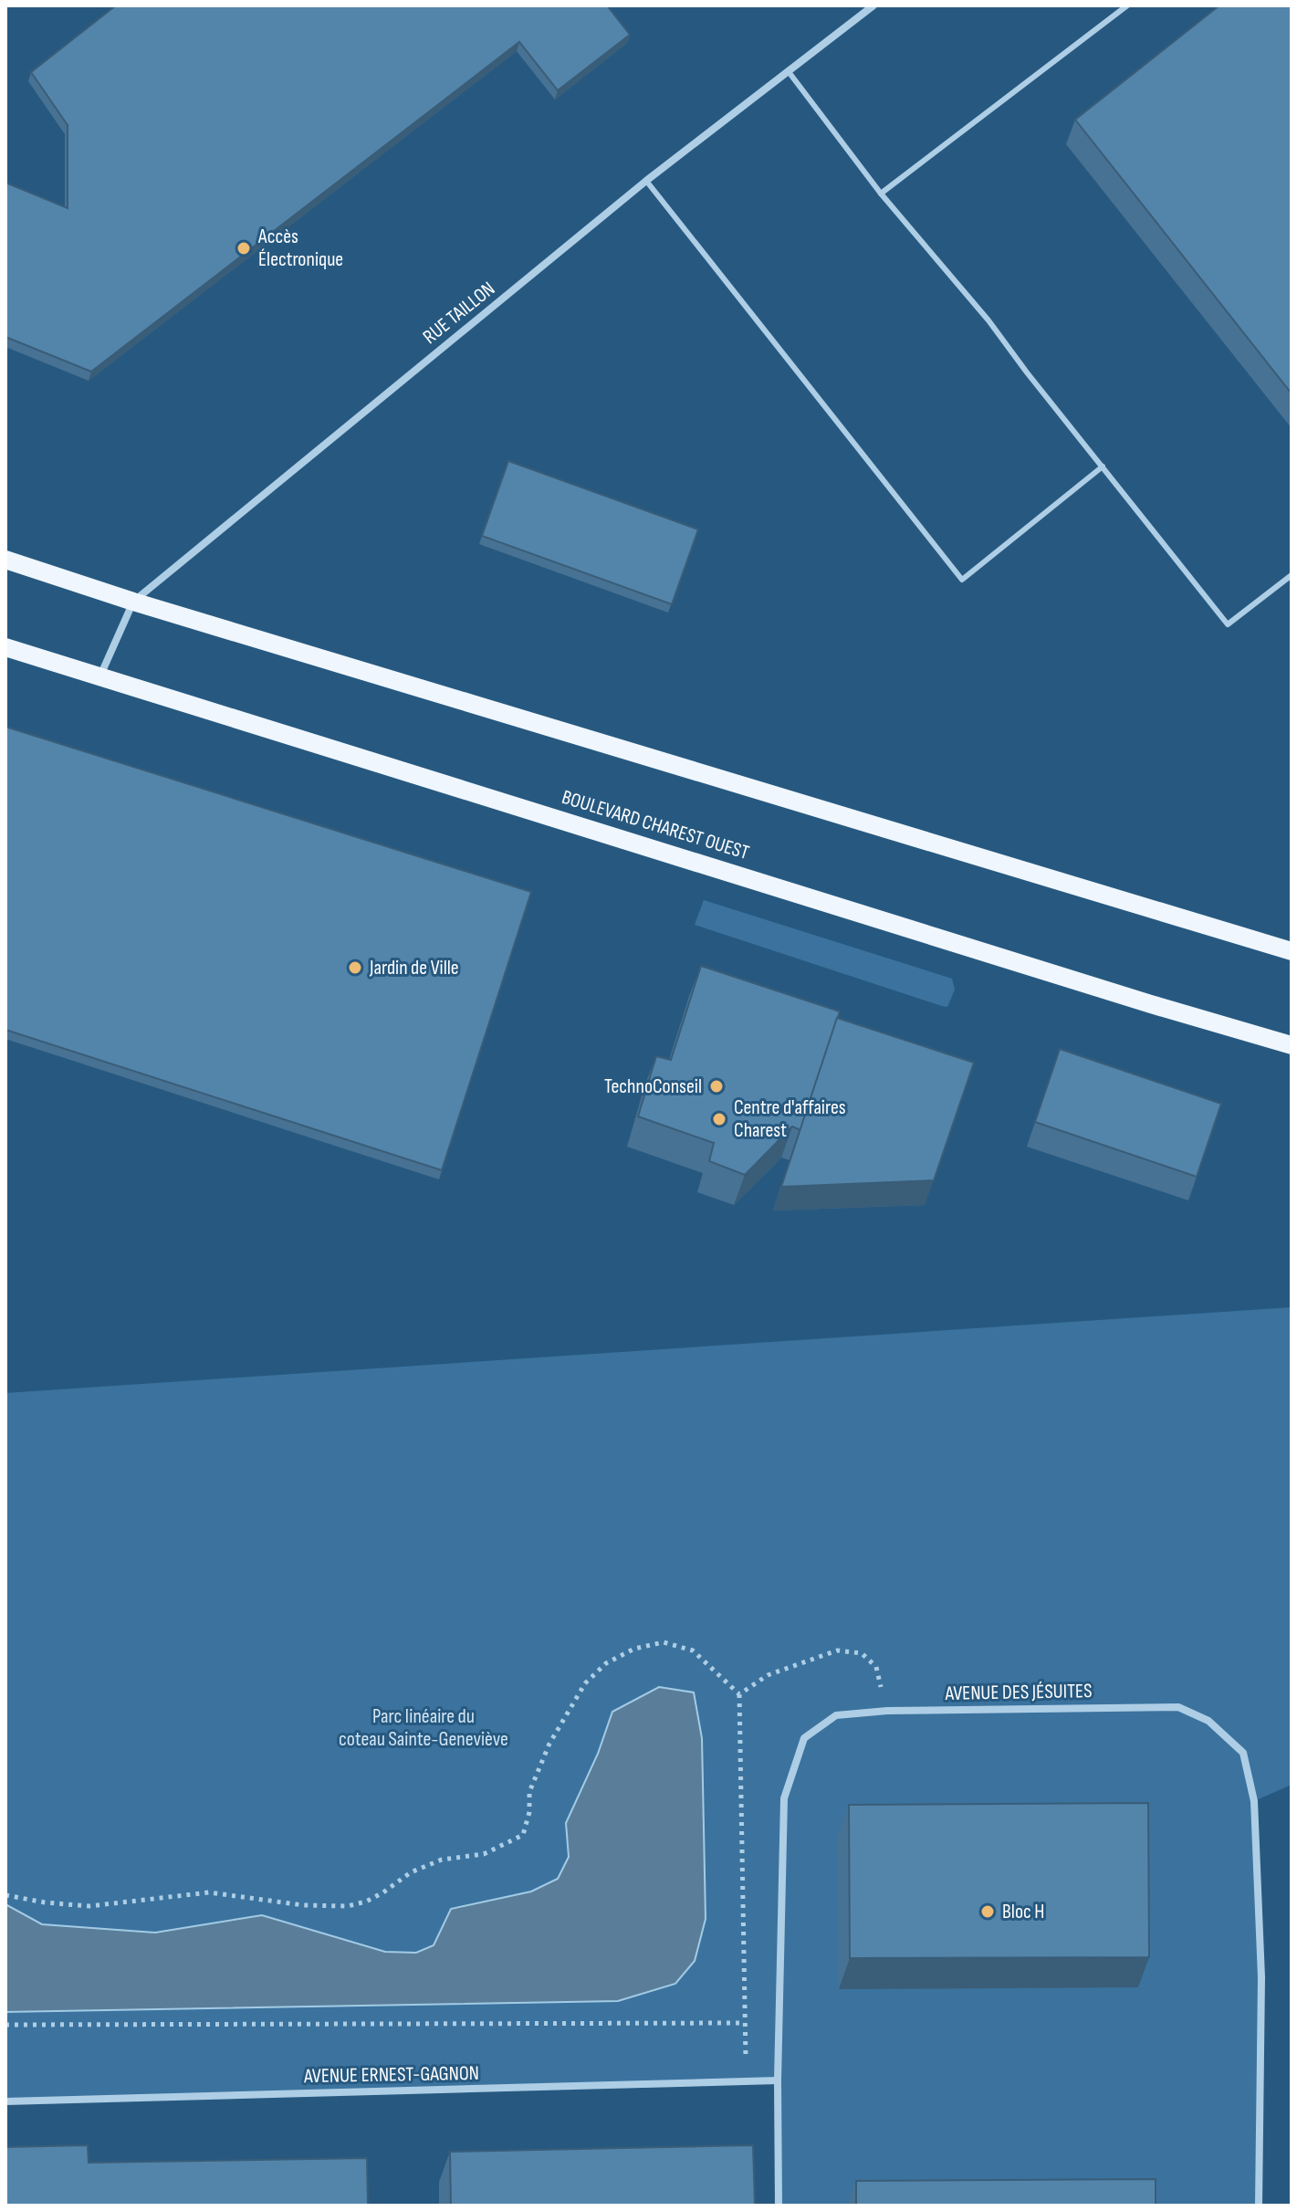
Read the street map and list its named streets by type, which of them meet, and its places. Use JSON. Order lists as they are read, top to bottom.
{
  "streets": {
    "main road": ["BOULEVARD CHAREST OUEST"],
    "street": ["RUE TAILLON", "AVENUE DES JÉSUITES", "AVENUE ERNEST-GAGNON"]
  },
  "crossings": [
    ["RUE TAILLON", "BOULEVARD CHAREST OUEST"],
    ["AVENUE DES JÉSUITES", "AVENUE ERNEST-GAGNON"]
  ],
  "parks": ["Parc linéaire du coteau Sainte-Geneviève"],
  "places": [
    "Accès Électronique",
    "Jardin de Ville",
    "TechnoConseil",
    "Centre d'affaires Charest",
    "Bloc H"
  ]
}
